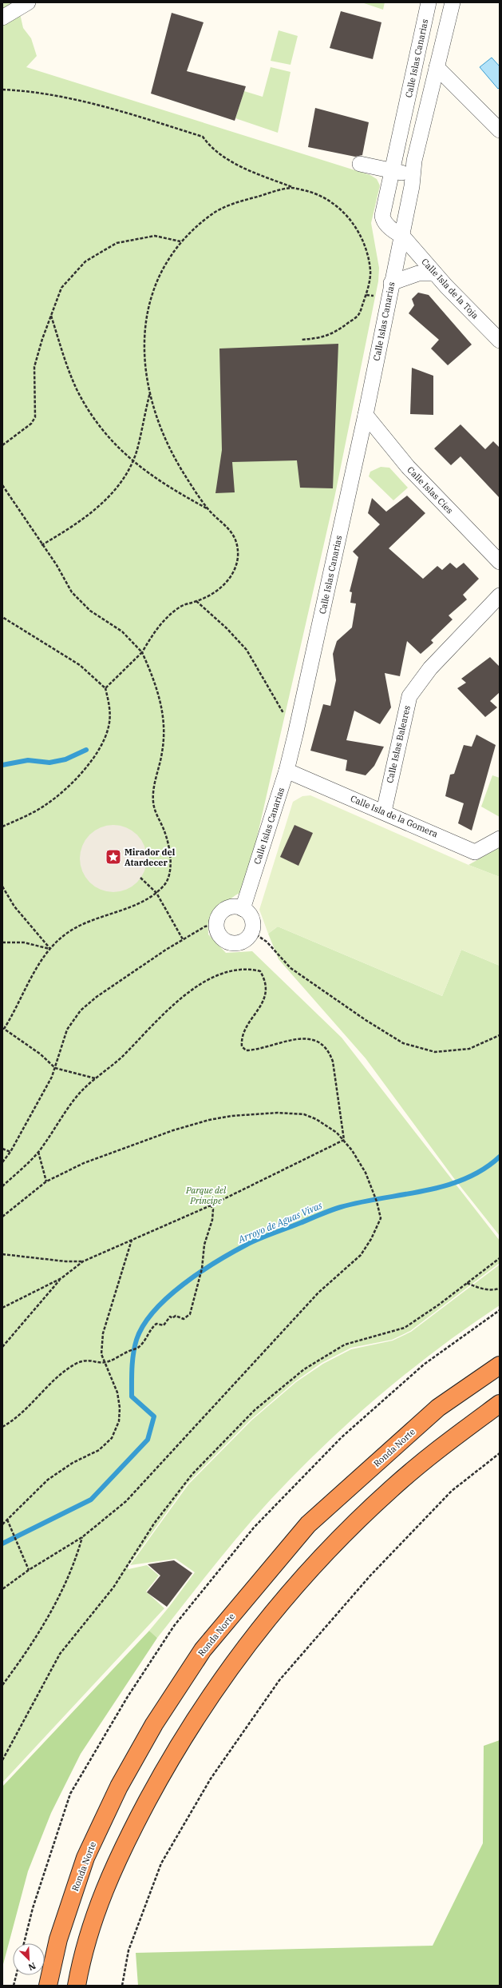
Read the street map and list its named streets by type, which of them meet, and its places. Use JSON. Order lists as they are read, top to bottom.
{
  "streets": {
    "highway": ["Ronda Norte"],
    "street": [
      "Calle Islas Canarias",
      "Calle Isla de la Toja",
      "Calle Islas Cíes",
      "Calle Islas Baleares",
      "Calle Isla de la Gomera"
    ]
  },
  "crossings": [
    ["Calle Islas Canarias", "Calle Isla de la Toja"],
    ["Calle Islas Canarias", "Calle Islas Cíes"],
    ["Calle Islas Canarias", "Calle Isla de la Gomera"],
    ["Calle Islas Baleares", "Calle Isla de la Gomera"]
  ],
  "water": ["Arroyo de Aguas Vivas"],
  "parks": ["Parque del Príncipe"],
  "places": {
    "place": ["Mirador del Atardecer"]
  },
  "north": "bottom right"
}
